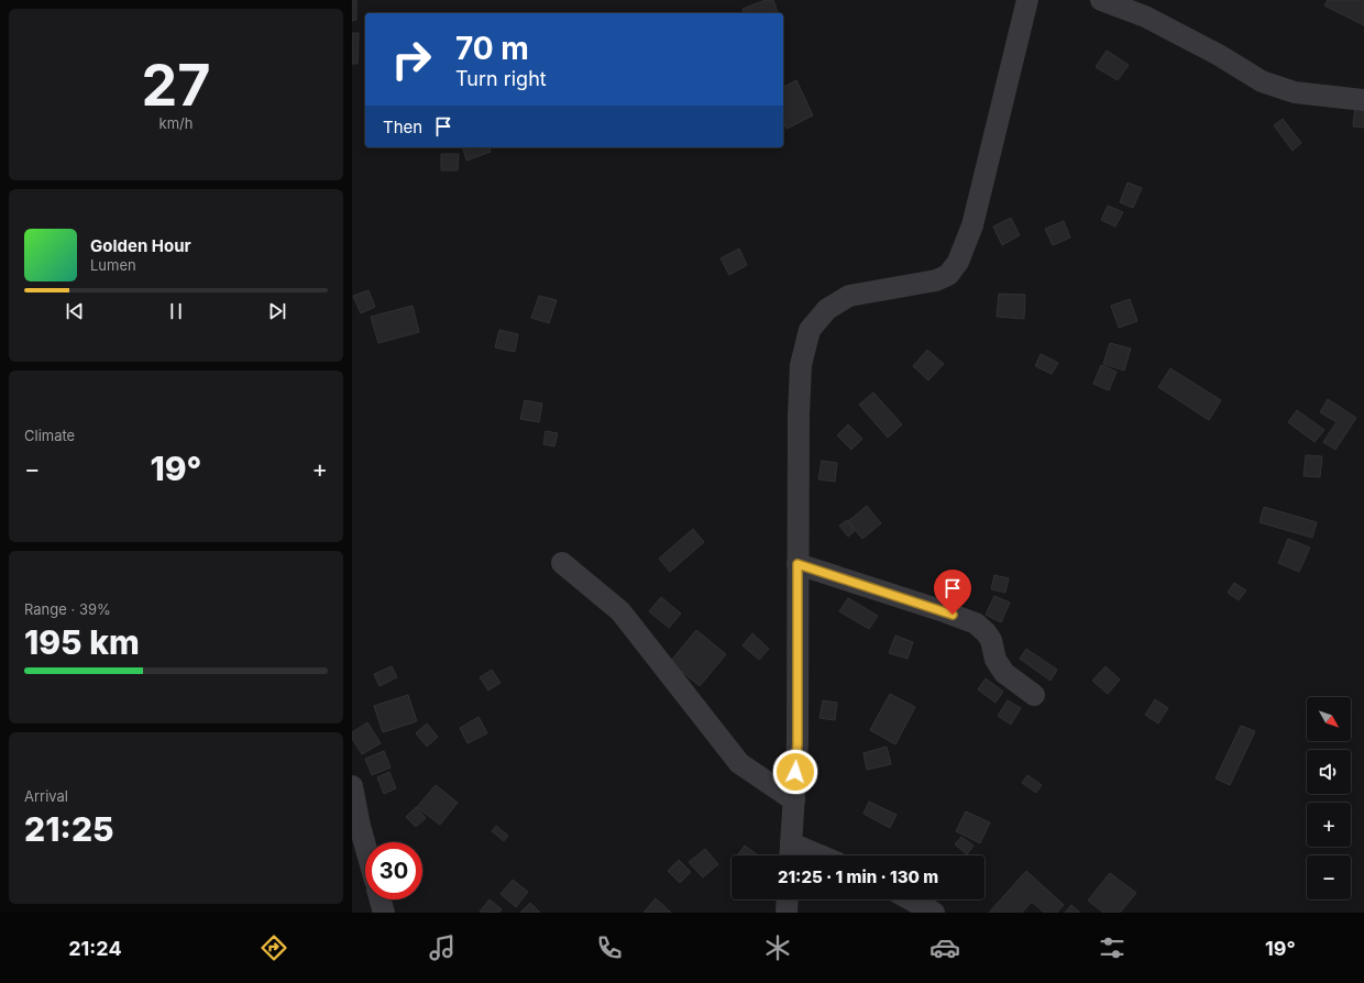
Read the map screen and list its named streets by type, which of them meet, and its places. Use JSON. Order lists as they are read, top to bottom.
{
  "north": "bottom right",
  "page": {
    "tile": [
      ["27", "km/h"],
      "Climate",
      ["Range · 39%", "195 km"],
      ["Arrival", "21:25"]
    ],
    "turn": ["70 m", "Turn right"],
    "then": "Then",
    "song": ["Golden Hour", "Lumen"],
    "heat": ["−", "19°", "+"],
    "map_buttons": ["+", "−"],
    "limit": "30",
    "trip": "21:25 · 1 min · 130 m",
    "tabs": ["21:24", "19°"]
  }
}
